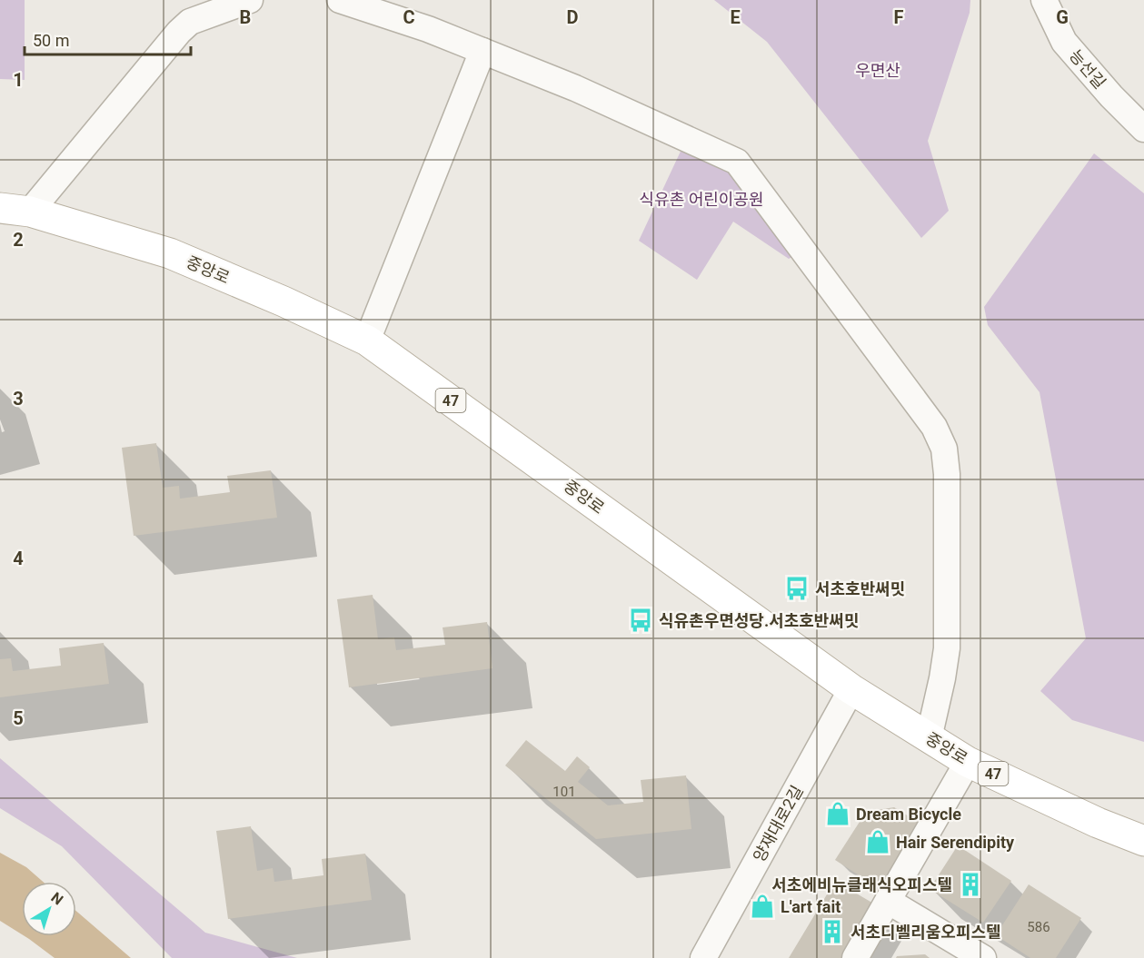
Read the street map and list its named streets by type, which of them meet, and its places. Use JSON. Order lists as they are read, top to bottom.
{
  "streets": {
    "main road": ["중앙로", "47"],
    "street": ["능선길", "양재대로2길"]
  },
  "crossings": [
    ["중앙로", "양재대로2길"]
  ],
  "parks": ["우면산", "식유촌 어린이공원"],
  "places": {
    "bus stop": ["서초호반써밋", "식유촌우면성당.서초호반써밋"],
    "shop": ["Dream Bicycle", "Hair Serendipity", "L'art fait"],
    "building": ["서초에비뉴클래식오피스텔", "서초디벨리움오피스텔"]
  },
  "house_numbers": ["101", "586"],
  "scale_bar": "50 m",
  "north": "top right",
  "grid": {
    "columns": [
      "B",
      "C",
      "D",
      "E",
      "F",
      "G"
    ],
    "rows": [
      "1",
      "2",
      "3",
      "4",
      "5"
    ]
  }
}
